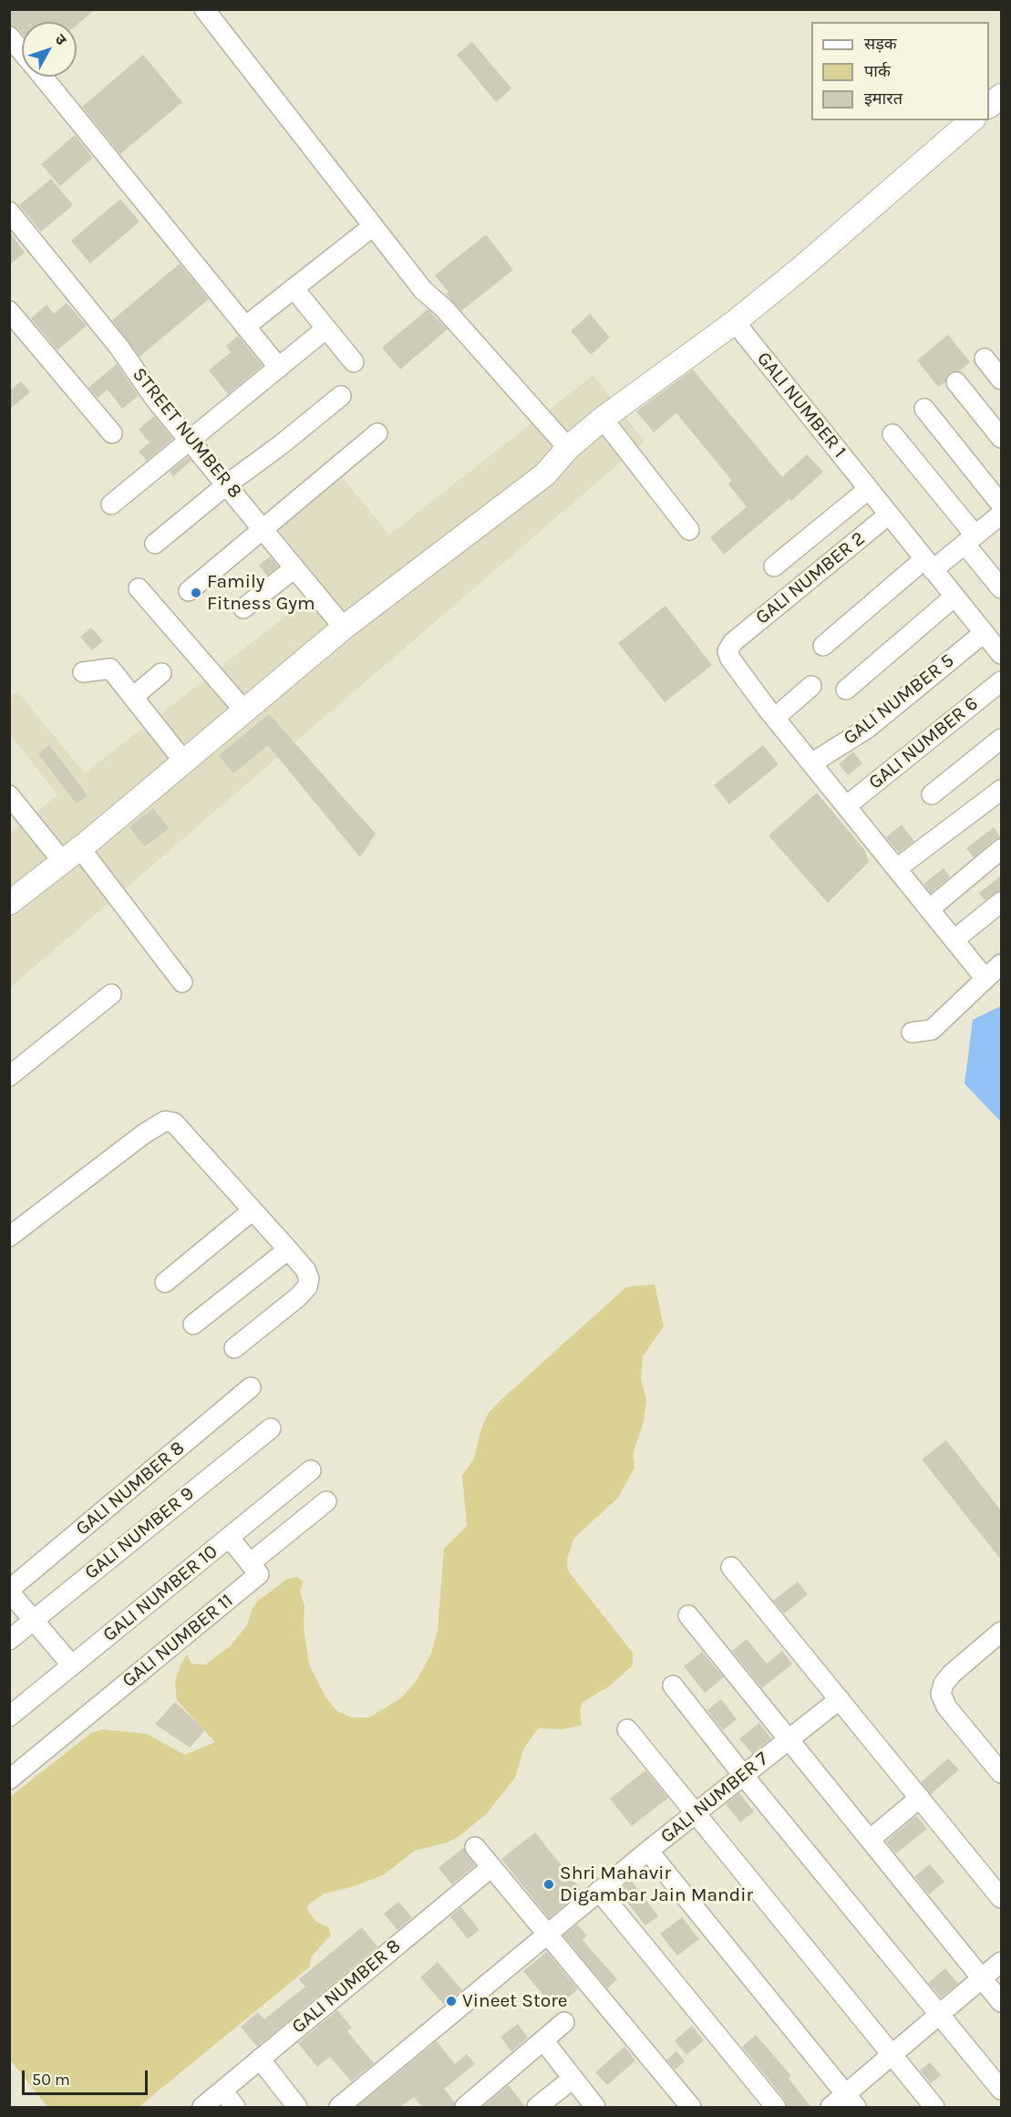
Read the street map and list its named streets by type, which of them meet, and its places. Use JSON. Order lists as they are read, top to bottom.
{
  "streets": {
    "street": [
      "GALI NUMBER 1",
      "STREET NUMBER 8",
      "GALI NUMBER 2",
      "GALI NUMBER 5",
      "GALI NUMBER 6",
      "GALI NUMBER 8",
      "GALI NUMBER 9",
      "GALI NUMBER 10",
      "GALI NUMBER 11",
      "GALI NUMBER 7"
    ]
  },
  "crossings": [
    ["GALI NUMBER 1", "GALI NUMBER 2"],
    ["GALI NUMBER 1", "GALI NUMBER 5"],
    ["GALI NUMBER 8", "GALI NUMBER 9"],
    ["GALI NUMBER 8", "GALI NUMBER 10"]
  ],
  "places": ["Family Fitness Gym", "Shri Mahavir Digambar Jain Mandir", "Vineet Store"],
  "legend": ["सड़क", "पार्क", "इमारत"],
  "scale_bar": "50 m",
  "north": "top right"
}
